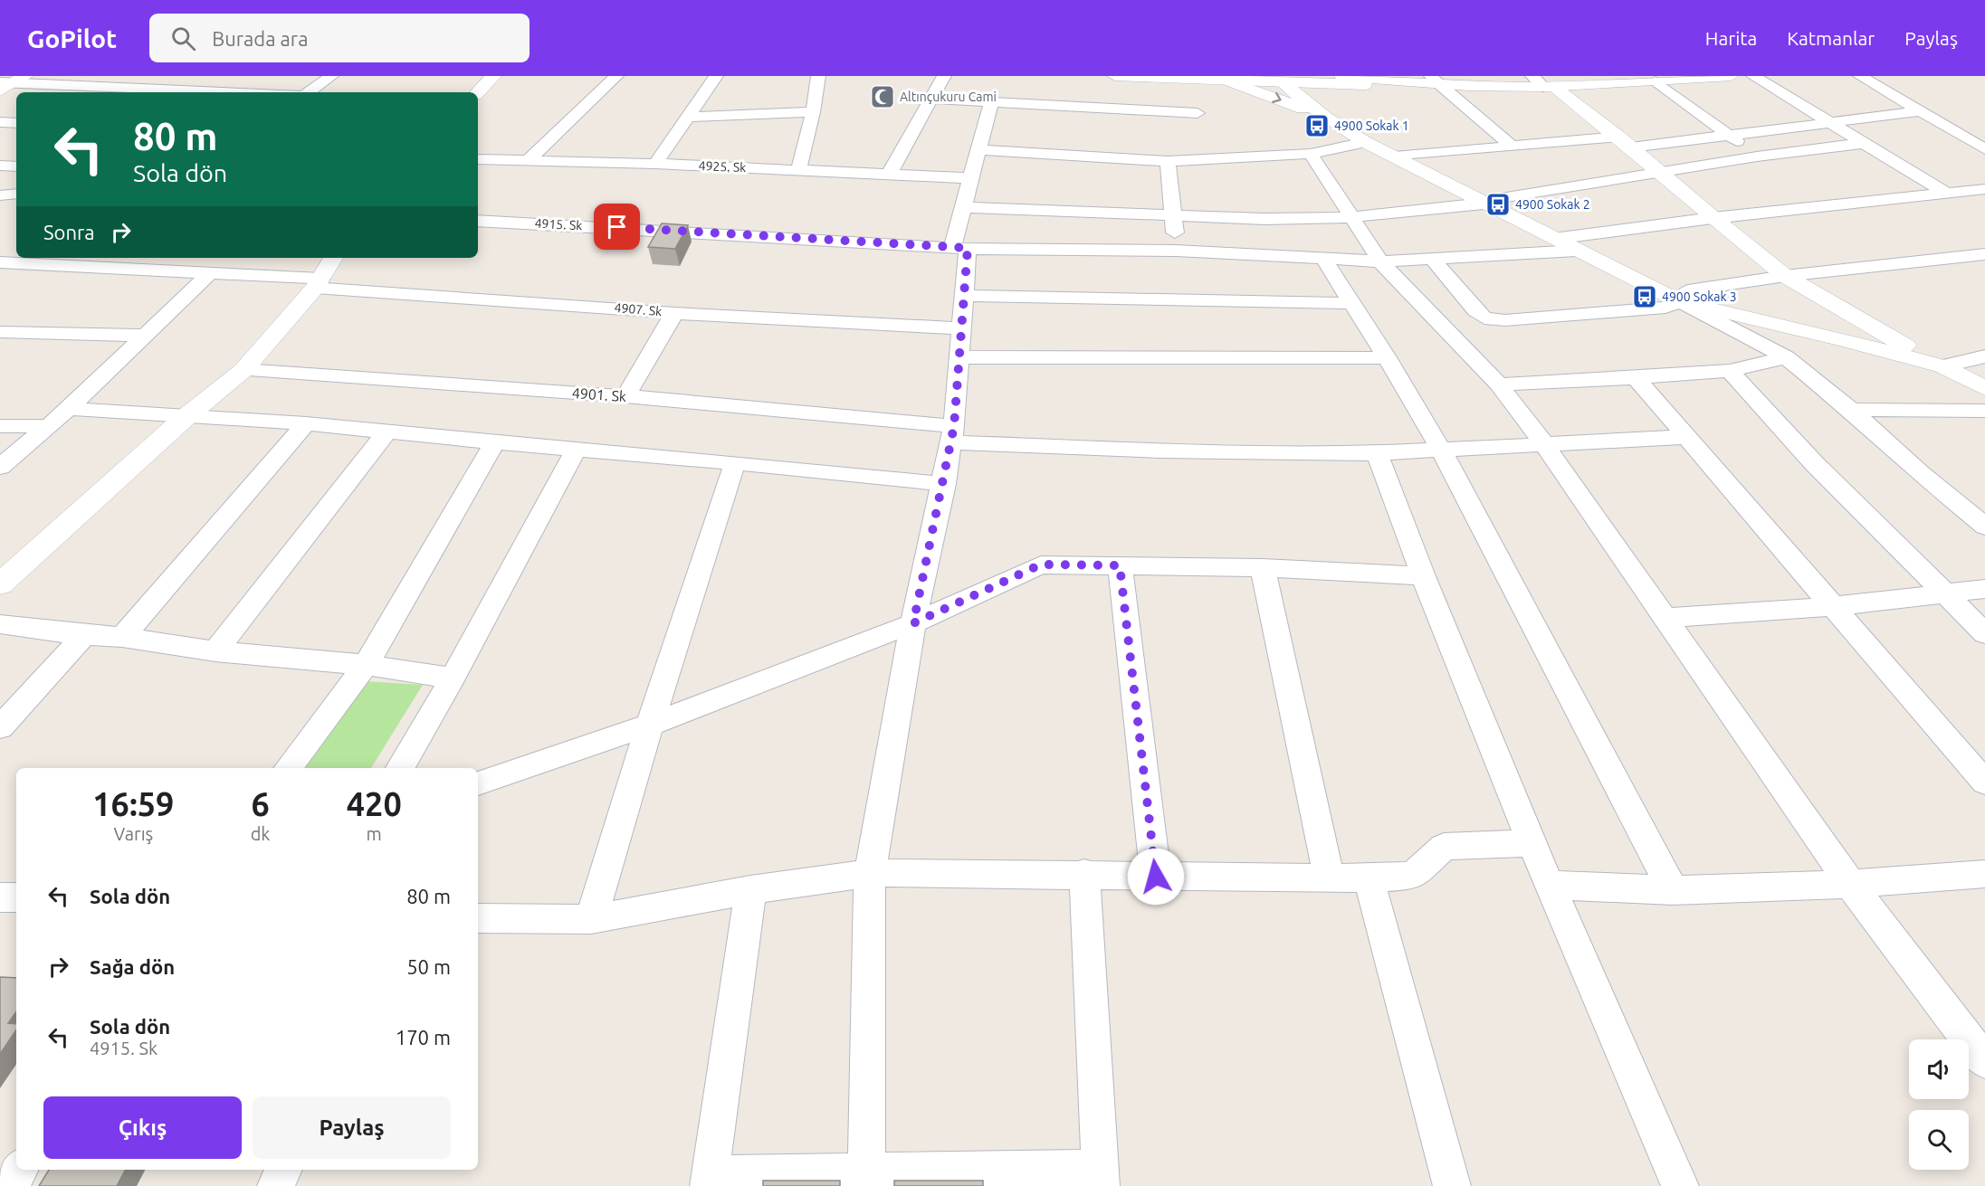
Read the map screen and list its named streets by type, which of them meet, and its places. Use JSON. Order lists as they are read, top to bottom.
{
  "streets": {
    "street": [
      "4925. Sk",
      "4915. Sk",
      "4907. Sk",
      "4901. Sk"
    ]
  },
  "places": {
    "mosque": ["Altınçukuru Cami"],
    "bus stop": ["4900 Sokak 1", "4900 Sokak 2", "4900 Sokak 3"]
  },
  "page": {
    "header": "GoPilot",
    "search": "Burada ara",
    "nav": ["Harita", "Katmanlar", "Paylaş"],
    "turn": ["80 m", "Sola dön"],
    "then": "Sonra",
    "eta": [
      "16:59",
      "Varış",
      "6",
      "dk",
      "420",
      "m"
    ],
    "list": [
      {
        "name": "Sola dön",
        "value": "80 m"
      },
      {
        "name": "Sağa dön",
        "value": "50 m"
      },
      {
        "name": "Sola dön",
        "note": "4915. Sk",
        "value": "170 m"
      }
    ],
    "buttons": ["Çıkış", "Paylaş"]
  }
}
